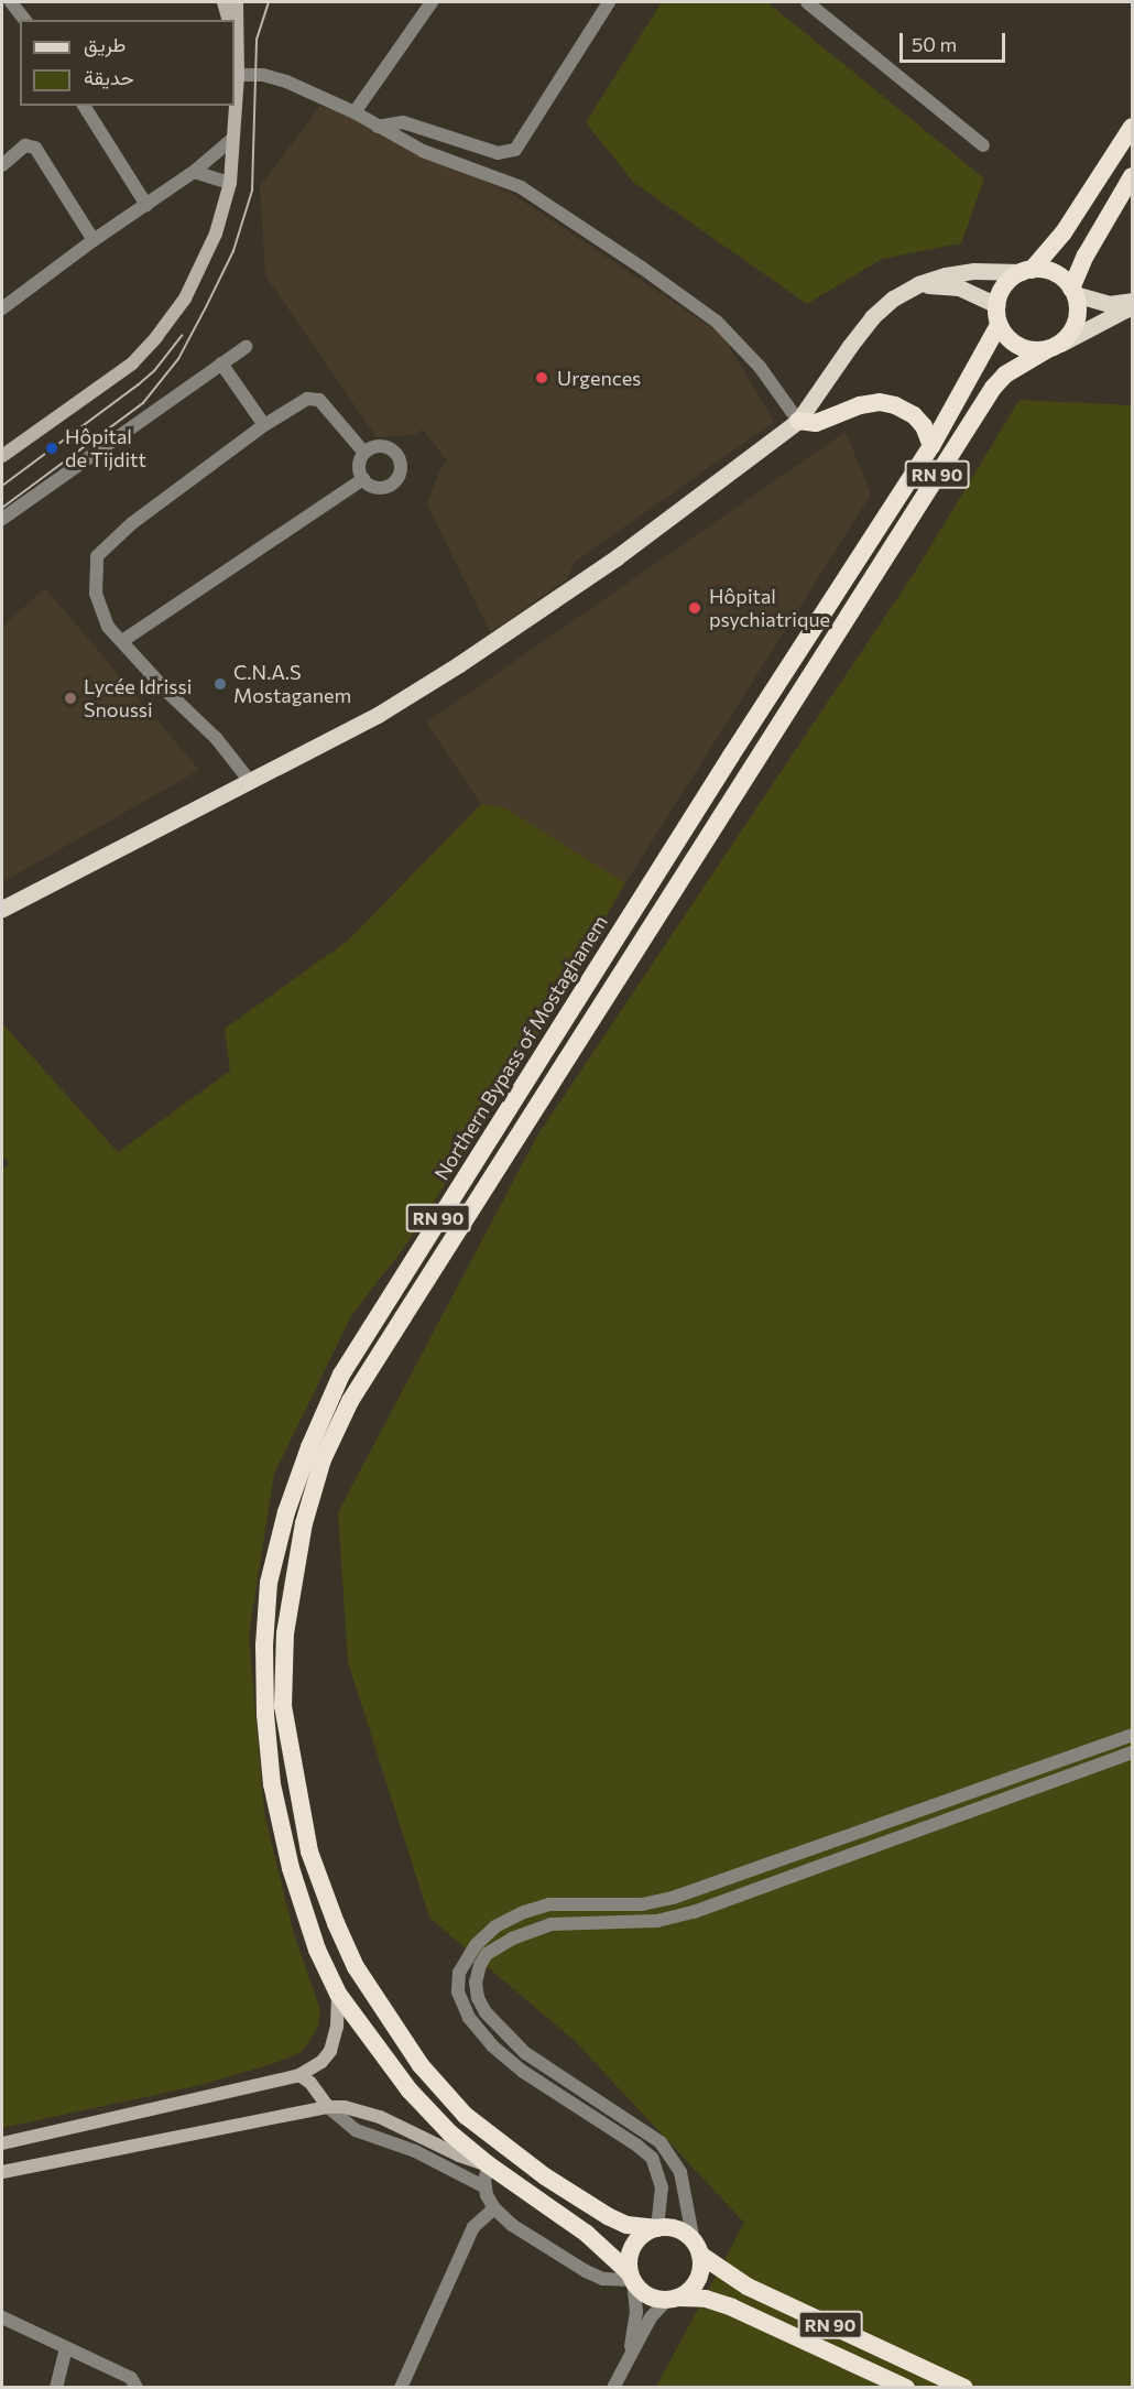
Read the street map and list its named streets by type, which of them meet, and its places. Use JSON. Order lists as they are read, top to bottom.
{
  "streets": {
    "highway": ["RN 90", "Northern Bypass of Mostaghanem"]
  },
  "crossings": [
    ["RN 90", "Northern Bypass of Mostaghanem"]
  ],
  "places": [
    "Urgences",
    "Hôpital de Tijditt",
    "Hôpital psychiatrique",
    "C.N.A.S Mostaganem",
    "Lycée Idrissi Snoussi"
  ],
  "legend": ["طريق", "حديقة"],
  "scale_bar": "50 m"
}
